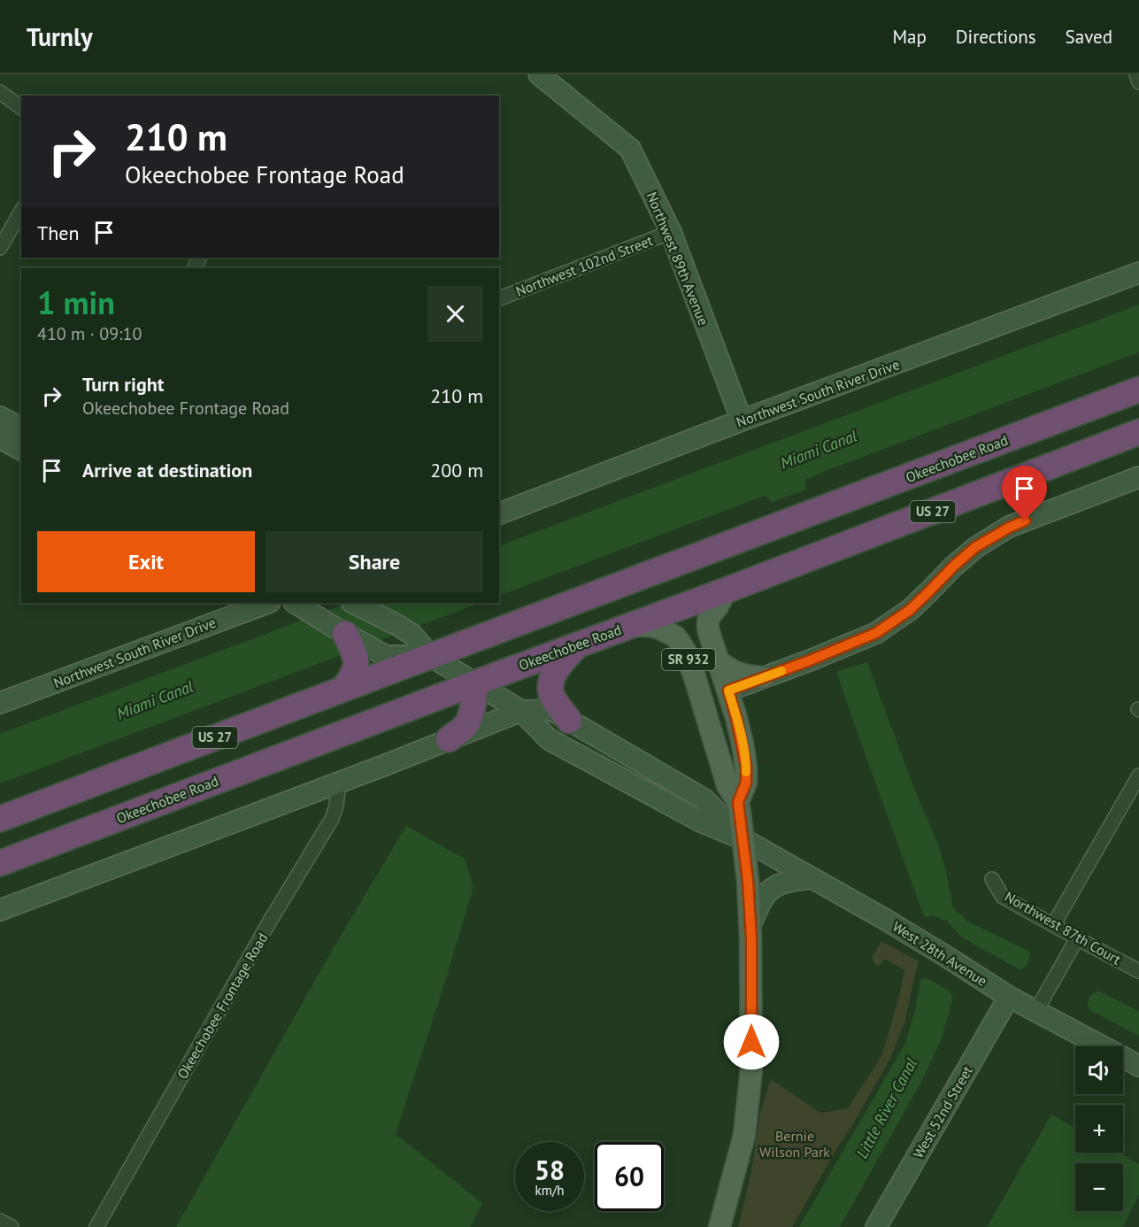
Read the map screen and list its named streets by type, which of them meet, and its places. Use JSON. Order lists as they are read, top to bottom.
{
  "streets": {
    "highway": ["Okeechobee Road", "US 27"],
    "main road": ["SR 932"],
    "street": [
      "Northwest 89th Avenue",
      "Northwest 102nd Street",
      "Northwest South River Drive",
      "Northwest 87th Court",
      "West 28th Avenue",
      "Okeechobee Frontage Road",
      "West 52nd Street"
    ]
  },
  "crossings": [
    ["Northwest 89th Avenue", "Northwest 102nd Street"],
    ["Northwest 89th Avenue", "Northwest South River Drive"],
    ["Okeechobee Road", "SR 932"],
    ["Okeechobee Road", "West 28th Avenue"],
    ["SR 932", "West 28th Avenue"],
    ["West 28th Avenue", "West 52nd Street"]
  ],
  "water": ["Miami Canal", "Little River Canal"],
  "parks": ["Bernie Wilson Park"],
  "page": {
    "header": "Turnly",
    "nav": ["Map", "Directions", "Saved"],
    "turn": ["210 m", "Okeechobee Frontage Road"],
    "then": "Then",
    "heading": ["1 min", "410 m · 09:10"],
    "list": [
      {
        "name": "Turn right",
        "note": "Okeechobee Frontage Road",
        "value": "210 m"
      },
      {
        "name": "Arrive at destination",
        "value": "200 m"
      }
    ],
    "buttons": ["Exit", "Share"],
    "map_buttons": ["+", "−"],
    "speed": "58 km/h",
    "limit": "60"
  }
}
